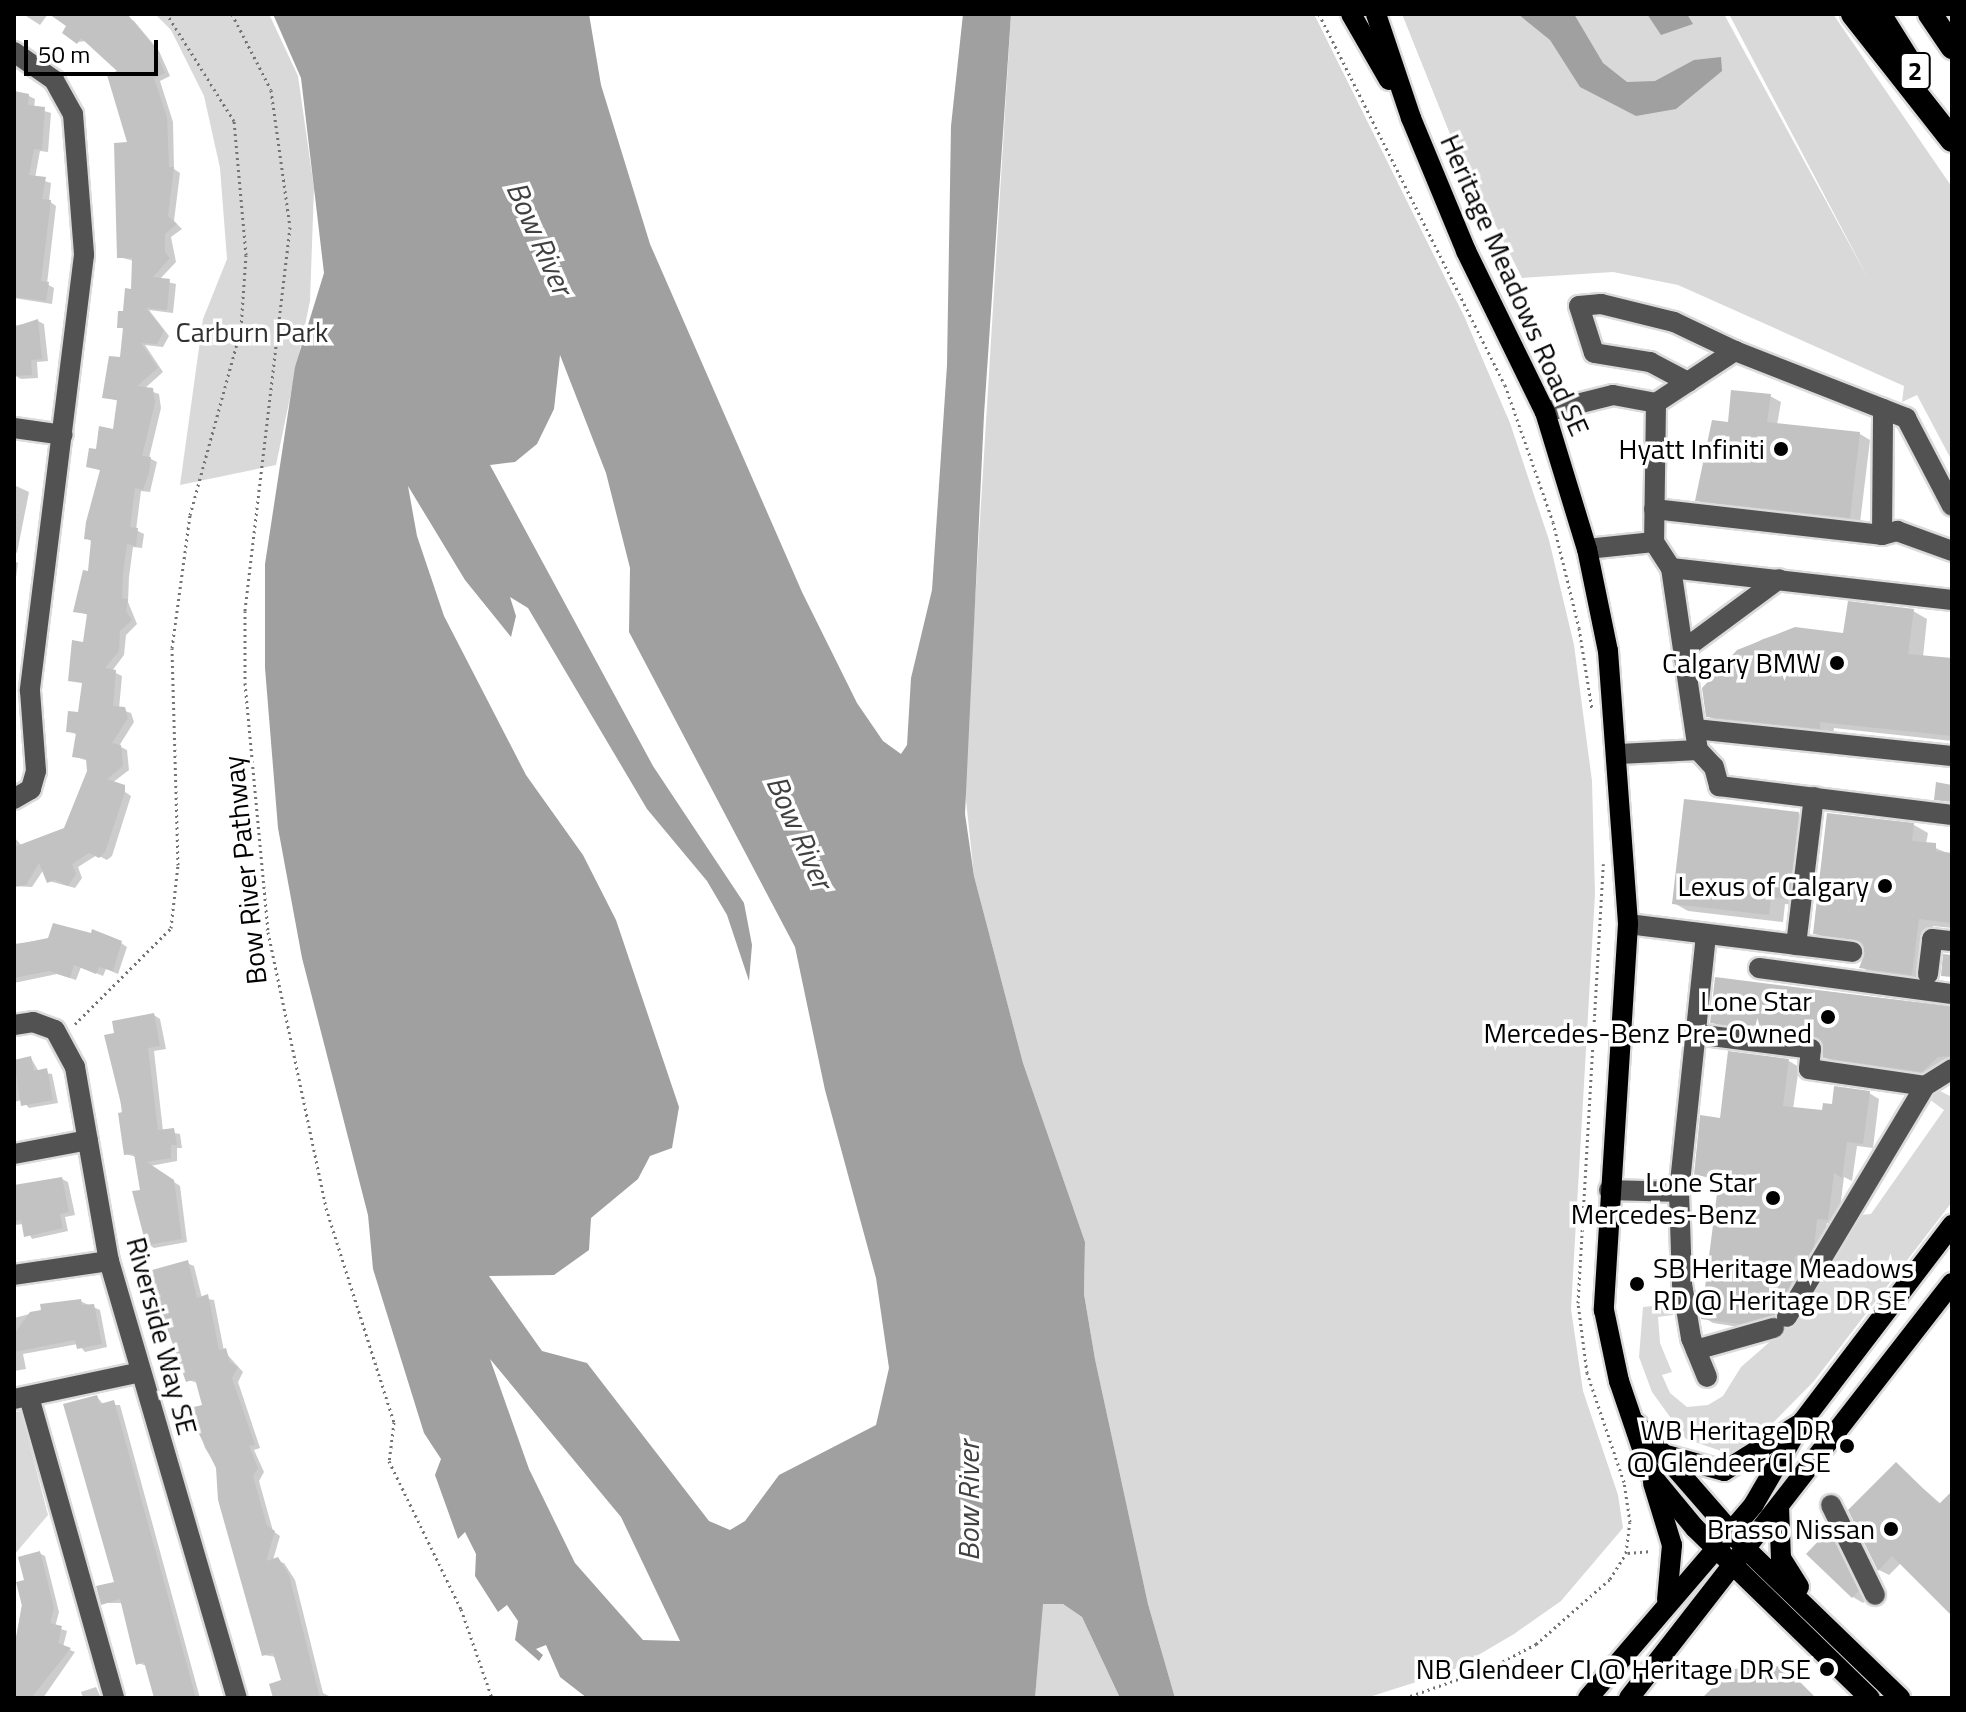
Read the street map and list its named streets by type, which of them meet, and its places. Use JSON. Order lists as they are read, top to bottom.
{
  "streets": {
    "highway": ["2"],
    "main road": ["Heritage Meadows Road SE"],
    "street": ["Riverside Way SE"],
    "path": ["Bow River Pathway"]
  },
  "water": ["Bow River"],
  "parks": ["Carburn Park"],
  "places": [
    "Hyatt Infiniti",
    "Calgary BMW",
    "Lexus of Calgary",
    "Lone Star Mercedes-Benz Pre-Owned",
    "Lone Star Mercedes-Benz",
    "SB Heritage Meadows RD @ Heritage DR SE",
    "WB Heritage DR @ Glendeer CI SE",
    "Brasso Nissan",
    "NB Glendeer CI @ Heritage DR SE"
  ],
  "scale_bar": "50 m"
}
